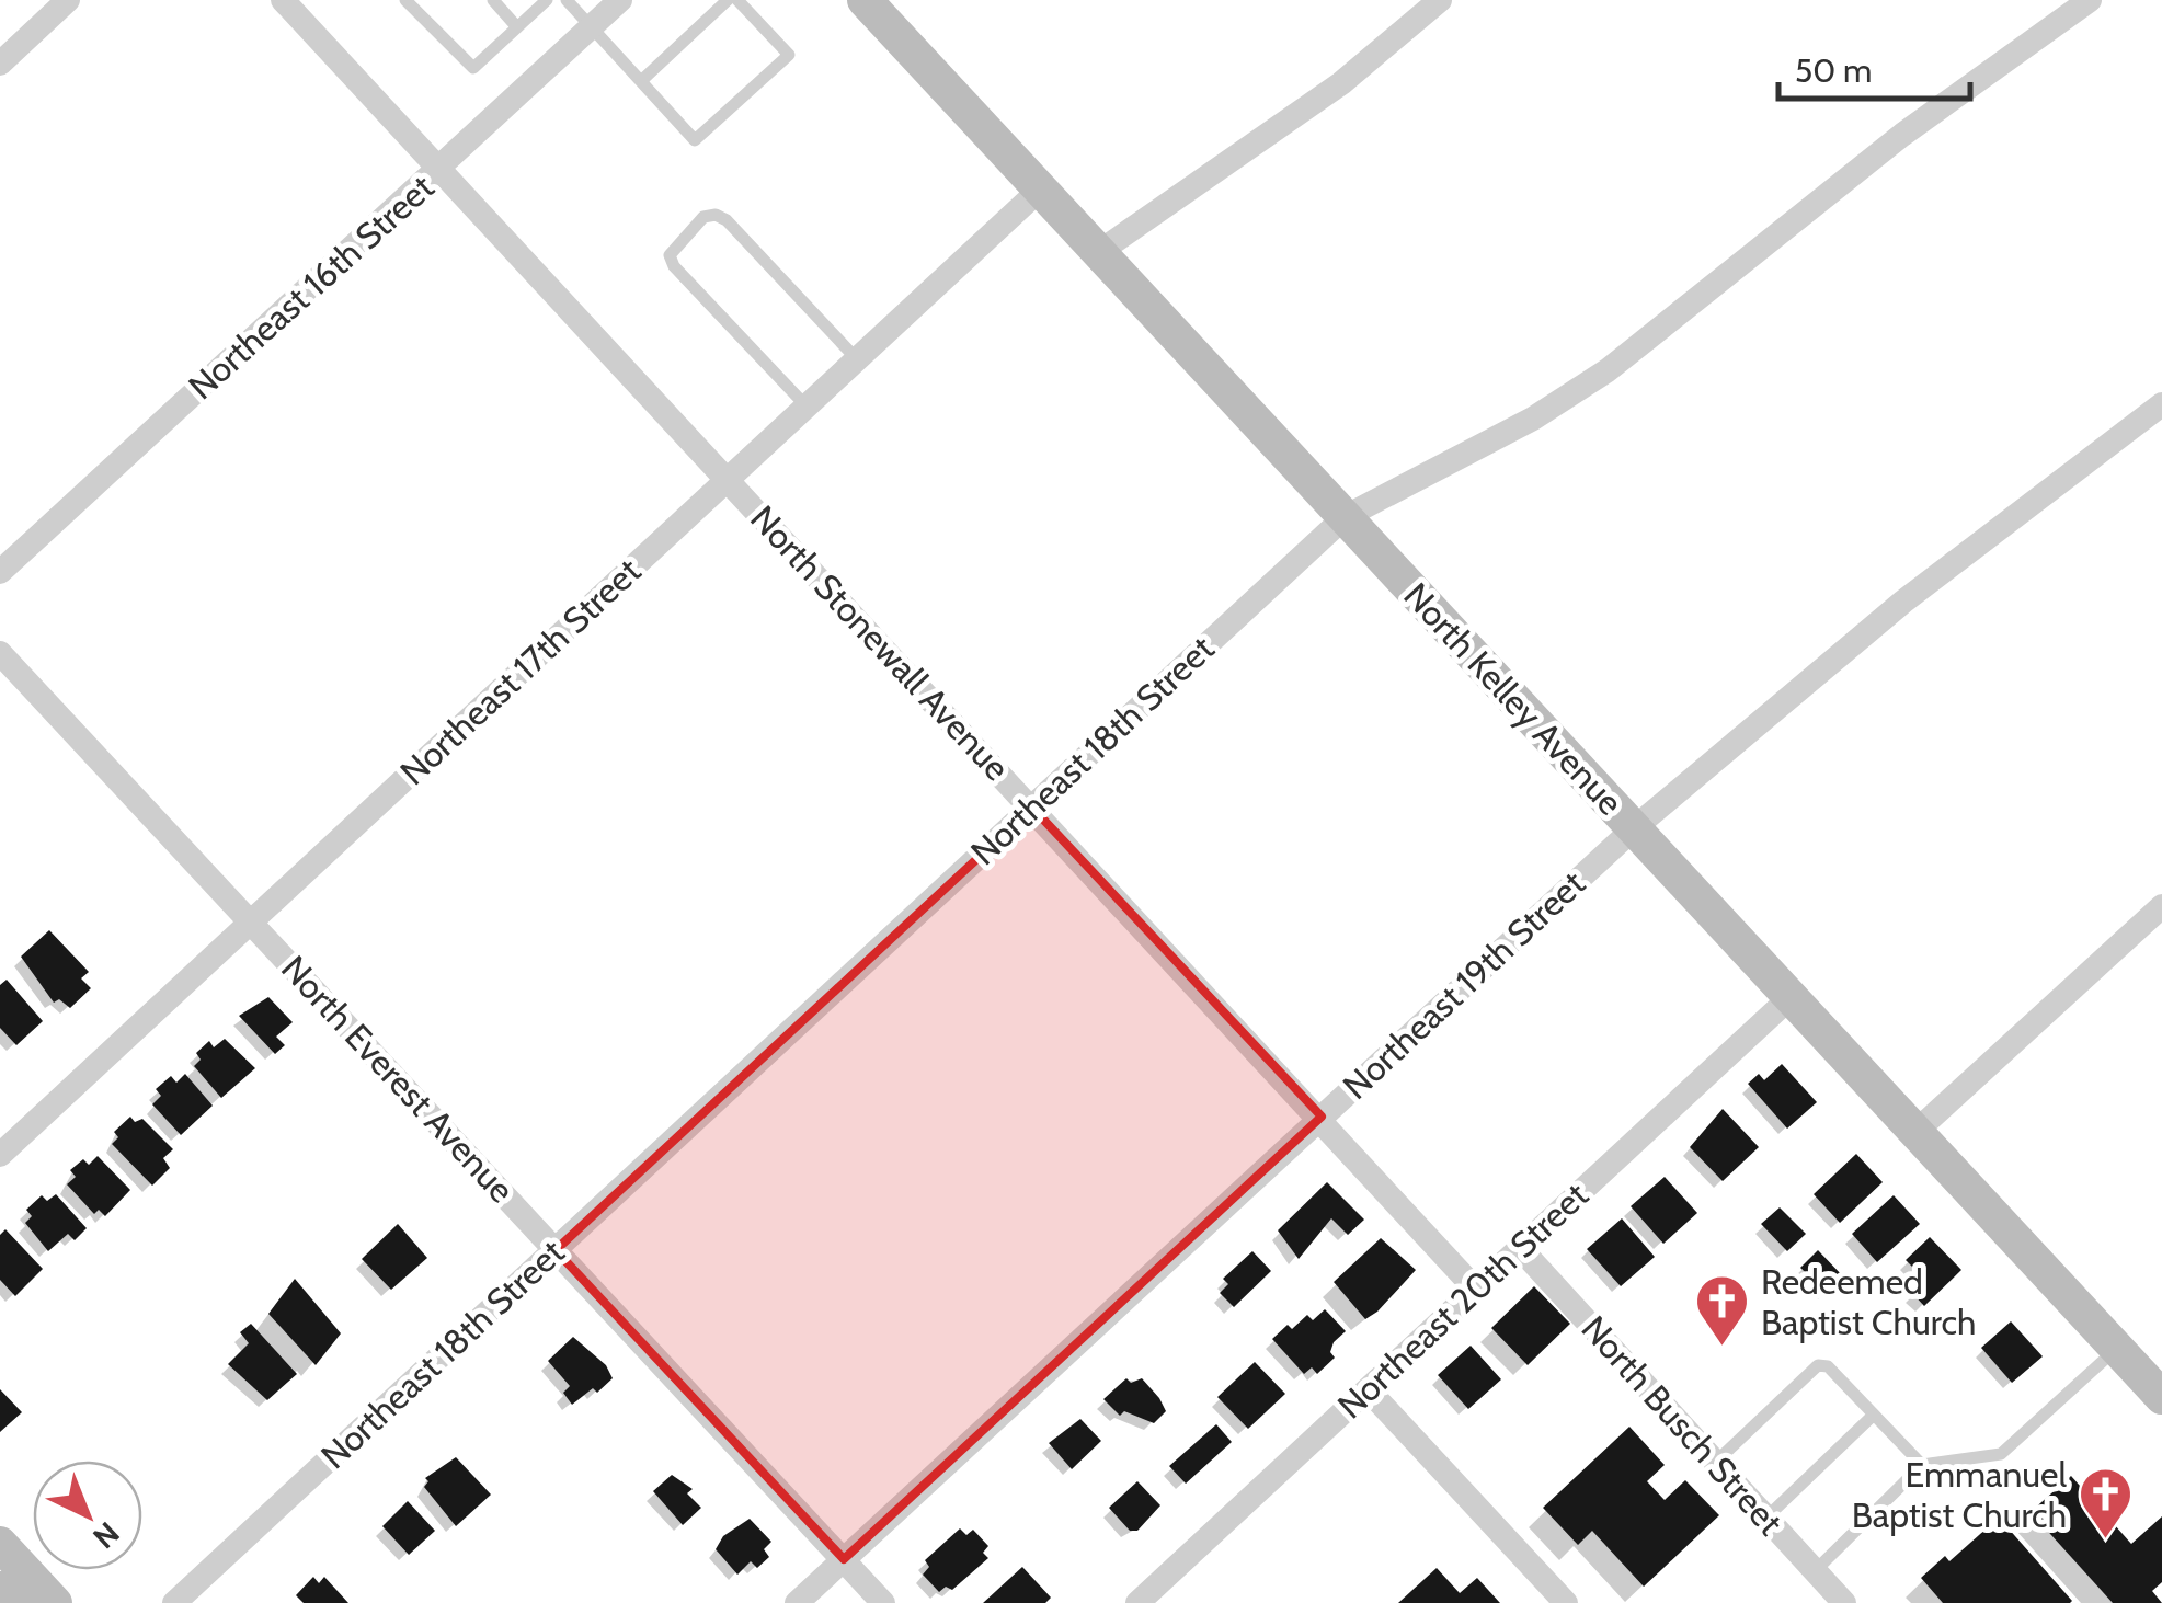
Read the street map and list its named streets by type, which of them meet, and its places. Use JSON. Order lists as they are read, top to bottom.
{
  "streets": {
    "street": [
      "Northeast 16th Street",
      "North Stonewall Avenue",
      "Northeast 17th Street",
      "North Kelley Avenue",
      "Northeast 18th Street",
      "Northeast 19th Street",
      "North Everest Avenue",
      "Northeast 20th Street",
      "North Busch Street"
    ]
  },
  "crossings": [
    ["Northeast 16th Street", "North Stonewall Avenue"],
    ["North Stonewall Avenue", "Northeast 17th Street"],
    ["North Stonewall Avenue", "Northeast 18th Street"],
    ["North Stonewall Avenue", "Northeast 19th Street"],
    ["North Stonewall Avenue", "Northeast 20th Street"],
    ["Northeast 17th Street", "North Kelley Avenue"],
    ["Northeast 17th Street", "North Everest Avenue"],
    ["North Kelley Avenue", "Northeast 18th Street"],
    ["North Kelley Avenue", "Northeast 19th Street"],
    ["North Kelley Avenue", "Northeast 20th Street"],
    ["Northeast 18th Street", "North Everest Avenue"],
    ["Northeast 19th Street", "North Everest Avenue"],
    ["Northeast 20th Street", "North Busch Street"]
  ],
  "places": {
    "church": ["Redeemed Baptist Church", "Emmanuel Baptist Church"]
  },
  "scale_bar": "50 m",
  "north": "bottom right"
}
